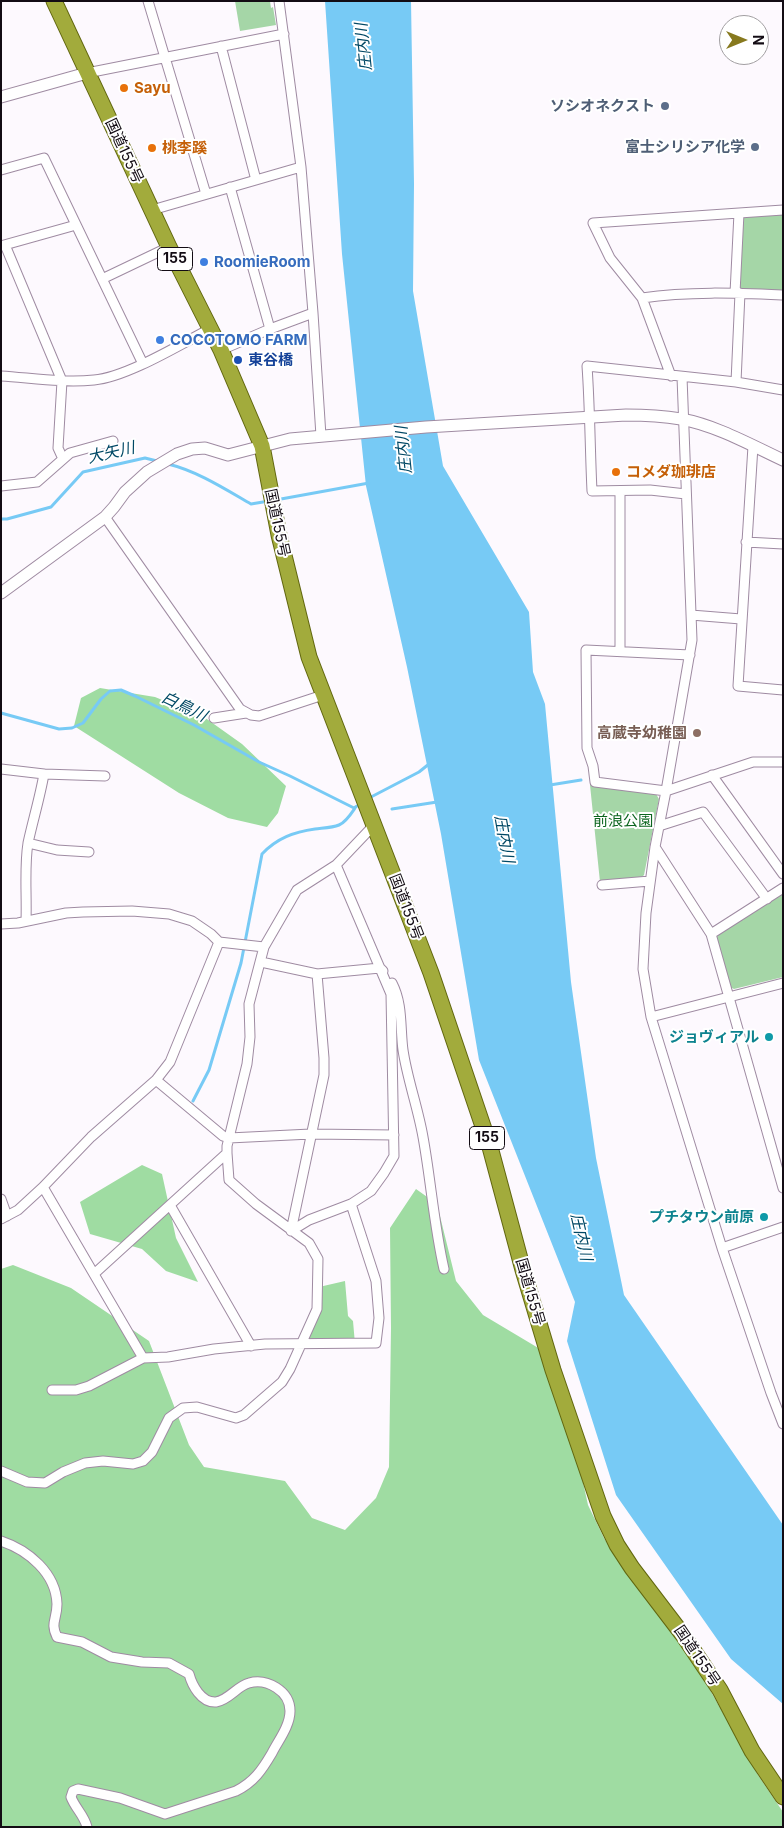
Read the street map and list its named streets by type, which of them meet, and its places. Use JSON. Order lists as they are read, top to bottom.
{
  "streets": {
    "highway": ["国道155号", "155"]
  },
  "water": ["庄内川", "大矢川", "白鳥川"],
  "parks": ["前浪公園"],
  "places": [
    "Sayu",
    "ソシオネクスト",
    "富士シリシア化学",
    "桃李蹊",
    "RoomieRoom",
    "COCOTOMO FARM",
    "東谷橋",
    "コメダ珈琲店",
    "高蔵寺幼稚園",
    "ジョヴィアル",
    "プチタウン前原"
  ],
  "north": "right"
}
